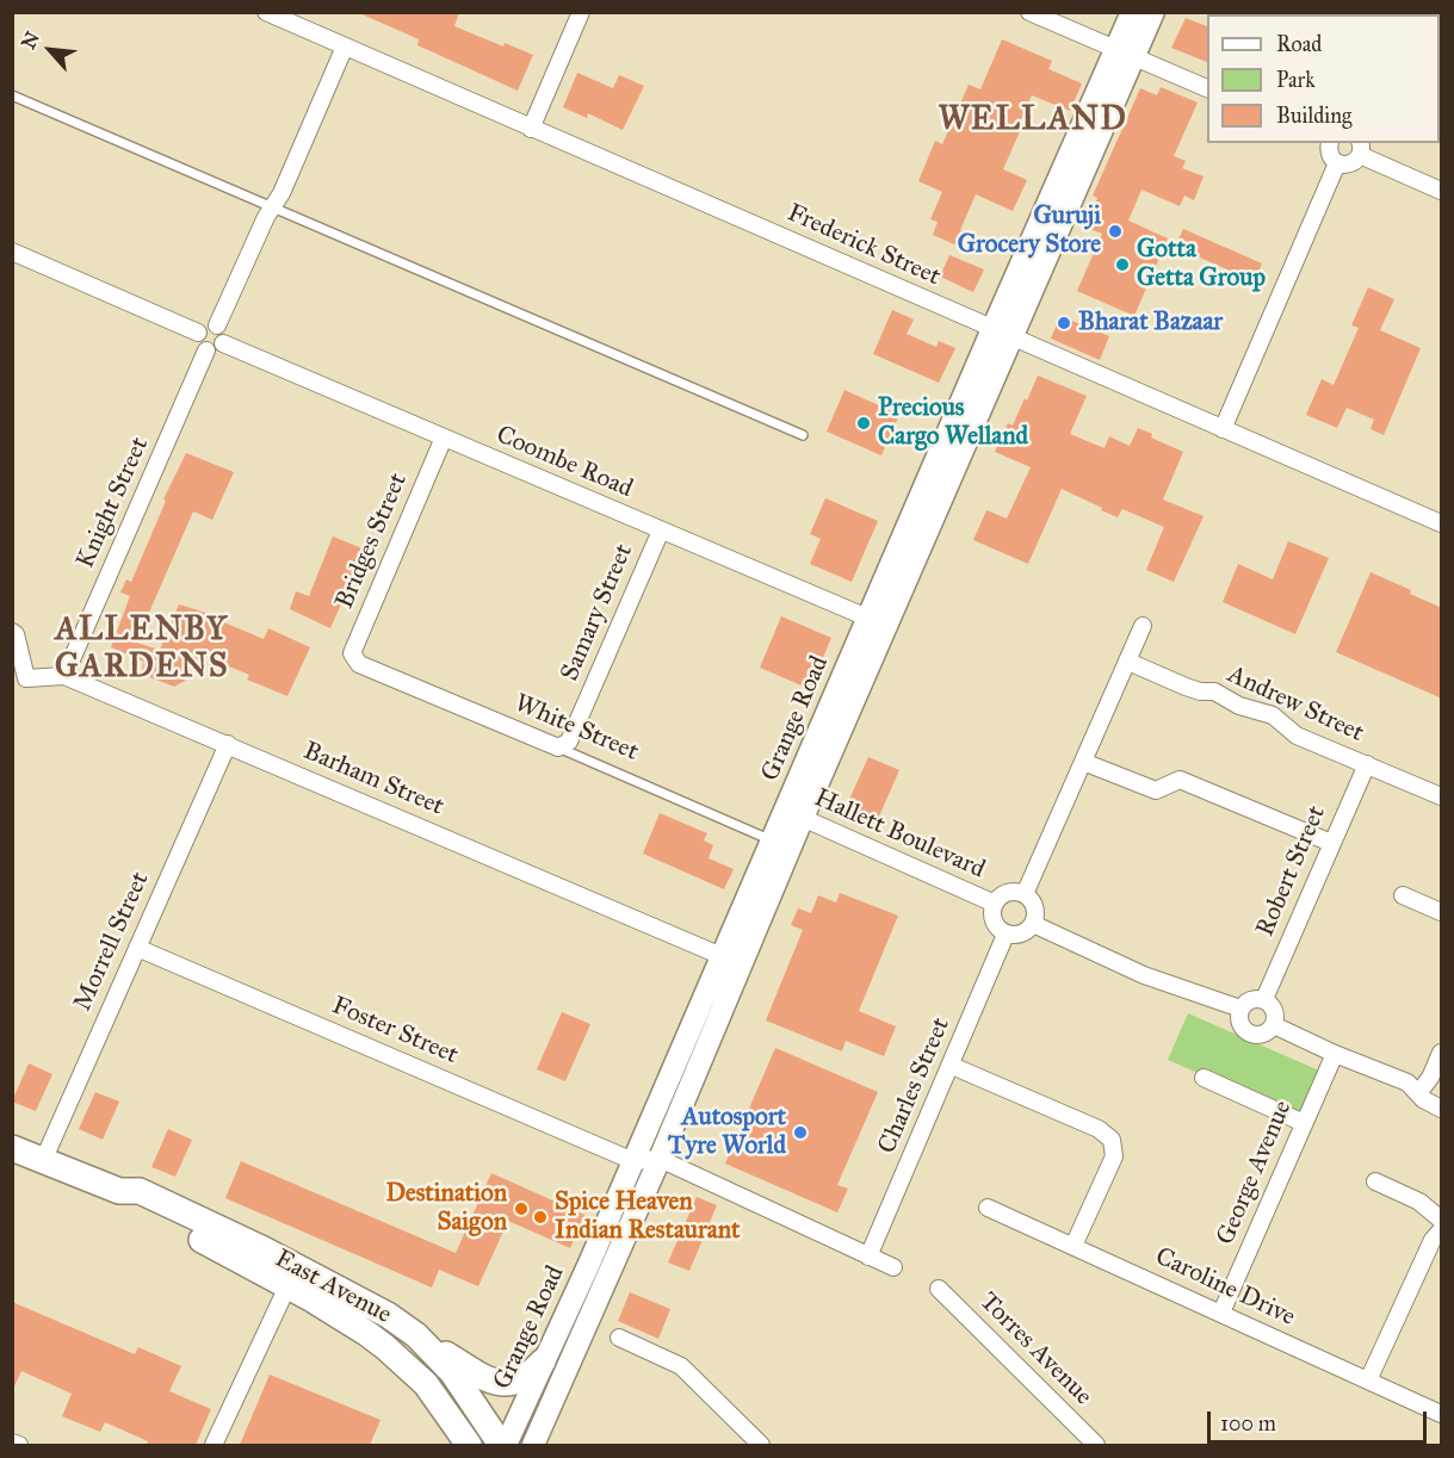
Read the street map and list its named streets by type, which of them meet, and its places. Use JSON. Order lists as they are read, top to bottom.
{
  "streets": {
    "main road": ["Grange Road", "East Avenue"],
    "street": [
      "Frederick Street",
      "Coombe Road",
      "Knight Street",
      "Bridges Street",
      "Samary Street",
      "Andrew Street",
      "White Street",
      "Barham Street",
      "Hallett Boulevard",
      "Robert Street",
      "Morrell Street",
      "Foster Street",
      "Charles Street",
      "George Avenue",
      "Caroline Drive",
      "Torres Avenue"
    ]
  },
  "crossings": [
    ["Frederick Street", "Grange Road"],
    ["Coombe Road", "Knight Street"],
    ["Coombe Road", "Bridges Street"],
    ["Coombe Road", "Samary Street"],
    ["Coombe Road", "Grange Road"],
    ["Knight Street", "Barham Street"],
    ["Bridges Street", "White Street"],
    ["Samary Street", "White Street"],
    ["Andrew Street", "Robert Street"],
    ["Grange Road", "White Street"],
    ["Grange Road", "Barham Street"],
    ["Grange Road", "Hallett Boulevard"],
    ["Grange Road", "Foster Street"],
    ["Grange Road", "East Avenue"],
    ["Barham Street", "Morrell Street"],
    ["Hallett Boulevard", "Charles Street"],
    ["Morrell Street", "Foster Street"],
    ["Morrell Street", "East Avenue"],
    ["George Avenue", "Caroline Drive"]
  ],
  "districts": ["WELLAND", "ALLENBY GARDENS"],
  "places": [
    "Guruji Grocery Store",
    "Gotta Getta Group",
    "Bharat Bazaar",
    "Precious Cargo Welland",
    "Autosport Tyre World",
    "Destination Saigon",
    "Spice Heaven Indian Restaurant"
  ],
  "legend": ["Road", "Park", "Building"],
  "scale_bar": "100 m",
  "north": "top left"
}
